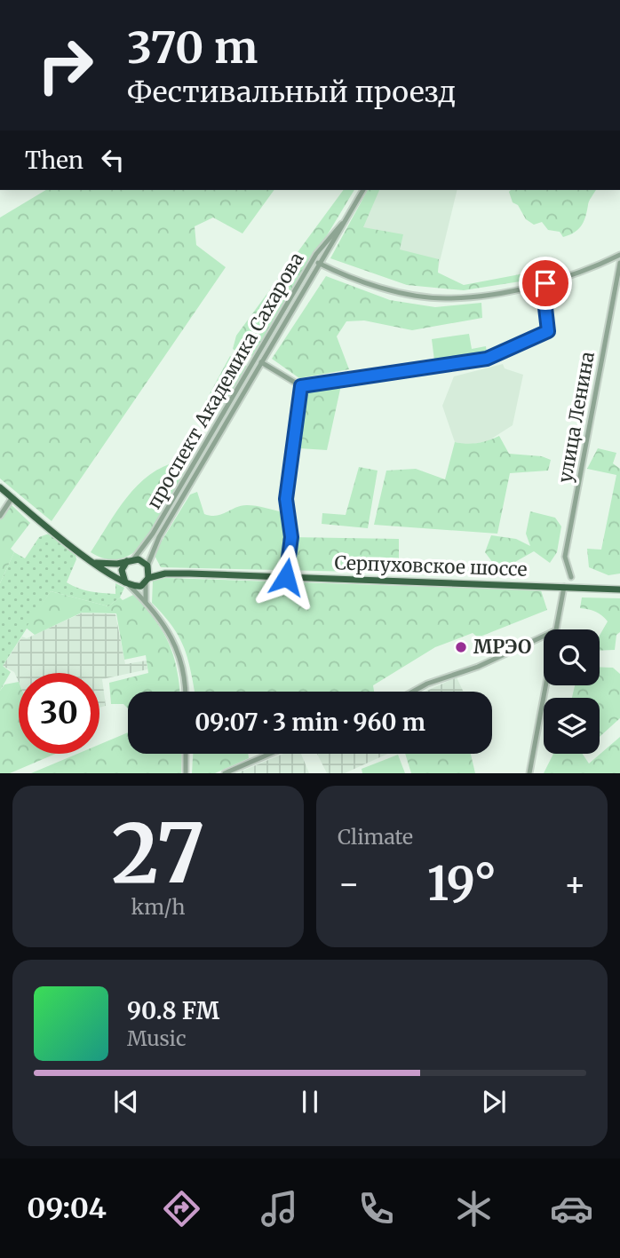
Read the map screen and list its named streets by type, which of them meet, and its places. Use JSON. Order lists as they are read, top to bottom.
{
  "streets": {
    "main road": ["Серпуховское шоссе"],
    "street": ["проспект Академика Сахарова", "улица Ленина"]
  },
  "places": ["МРЭО"],
  "page": {
    "turn": ["370 m", "Фестивальный проезд"],
    "then": "Then",
    "limit": "30",
    "trip": "09:07 · 3 min · 960 m",
    "tile": [
      ["27", "km/h"],
      "Climate"
    ],
    "heat": ["−", "19°", "+"],
    "song": ["90.8 FM", "Music"],
    "tabs": "09:04"
  }
}
